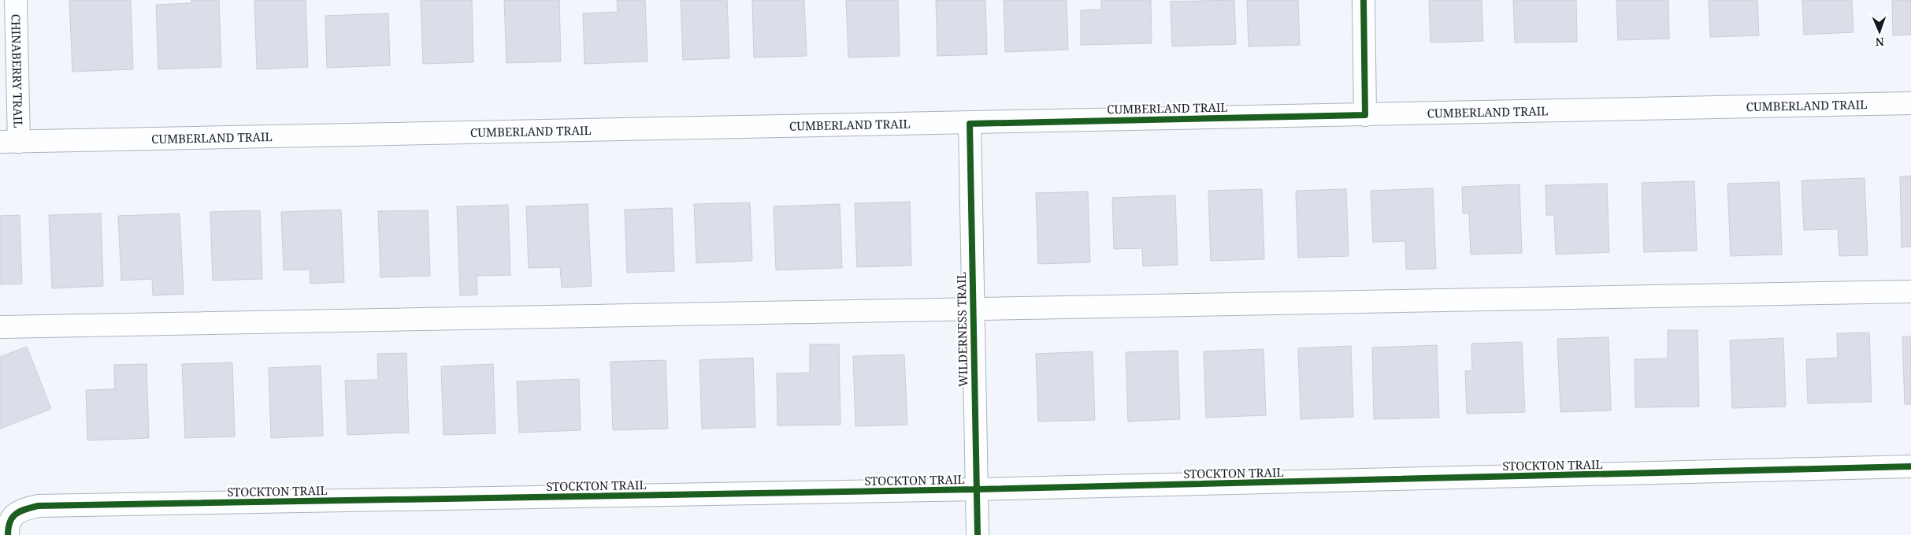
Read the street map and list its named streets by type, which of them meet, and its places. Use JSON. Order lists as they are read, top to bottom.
{
  "streets": {
    "street": [
      "CHINABERRY TRAIL",
      "CUMBERLAND TRAIL",
      "WILDERNESS TRAIL",
      "STOCKTON TRAIL"
    ]
  },
  "crossings": [
    ["CHINABERRY TRAIL", "CUMBERLAND TRAIL"],
    ["CUMBERLAND TRAIL", "WILDERNESS TRAIL"],
    ["WILDERNESS TRAIL", "STOCKTON TRAIL"]
  ],
  "north": "bottom"
}
